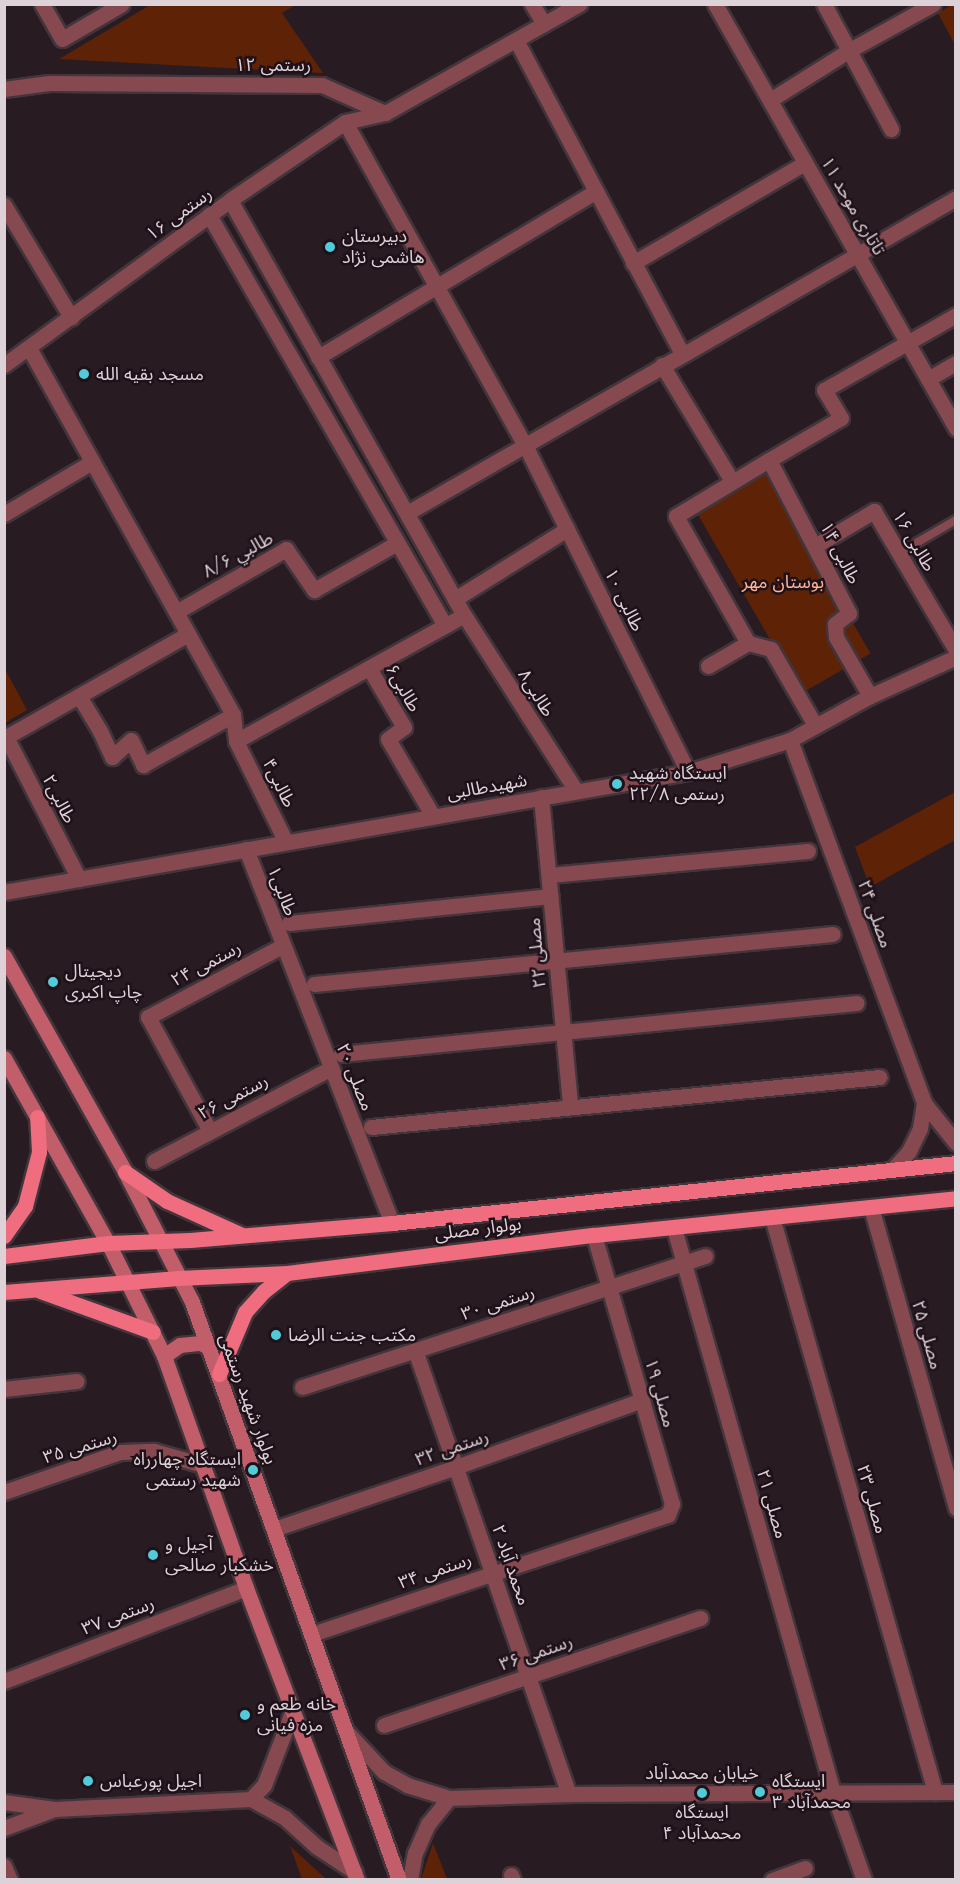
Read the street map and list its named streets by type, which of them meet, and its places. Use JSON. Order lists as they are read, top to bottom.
{
  "streets": {
    "main road": ["بولوار مصلی", "بولوار شهید رستمی"],
    "street": [
      "رستمی ۱۲",
      "تاتاری موحد ۱۱",
      "رستمی ۱۶",
      "طالبی ۱۶",
      "طالبی ۱۴",
      "طالبي ۸/۶",
      "طالبی ۱۰",
      "طالبی۶",
      "طالبی۸",
      "طالبی۴",
      "شهیدطالبی",
      "طالبی۲",
      "طالبی۱",
      "مصلی ۲۴",
      "مصلی ۲۲",
      "رستمی ۲۴",
      "مصلی ۲۰",
      "رستمی ۲۶",
      "رستمی ۳۰",
      "مصلی ۲۵",
      "مصلی ۱۹",
      "رستمی ۳۵",
      "رستمی ۳۲",
      "مصلی ۲۳",
      "مصلی ۲۱",
      "محمد آباد ۲",
      "رستمی ۳۴",
      "رستمی ۳۷",
      "رستمی ۳۶",
      "خیابان محمدآباد"
    ]
  },
  "crossings": [
    ["رستمی ۱۲", "رستمی ۱۶"],
    ["رستمی ۱۶", "طالبی ۱۰"],
    ["رستمی ۱۶", "طالبی۸"],
    ["طالبی ۱۶", "طالبی ۱۴"],
    ["طالبی ۱۴", "شهیدطالبی"],
    ["طالبی ۱۰", "شهیدطالبی"],
    ["طالبی۶", "شهیدطالبی"],
    ["طالبی۸", "شهیدطالبی"],
    ["طالبی۴", "شهیدطالبی"],
    ["شهیدطالبی", "طالبی۲"],
    ["شهیدطالبی", "طالبی۱"],
    ["شهیدطالبی", "مصلی ۲۴"],
    ["شهیدطالبی", "مصلی ۲۲"],
    ["طالبی۱", "رستمی ۲۴"],
    ["طالبی۱", "مصلی ۲۰"],
    ["رستمی ۲۴", "مصلی ۲۰"],
    ["رستمی ۲۴", "رستمی ۲۶"],
    ["مصلی ۲۰", "رستمی ۲۶"],
    ["مصلی ۲۰", "بولوار مصلی"],
    ["بولوار مصلی", "مصلی ۲۵"],
    ["بولوار مصلی", "مصلی ۱۹"],
    ["بولوار مصلی", "بولوار شهید رستمی"],
    ["بولوار مصلی", "مصلی ۲۳"],
    ["بولوار مصلی", "مصلی ۲۱"],
    ["رستمی ۳۰", "مصلی ۱۹"],
    ["رستمی ۳۰", "مصلی ۲۱"],
    ["رستمی ۳۰", "محمد آباد ۲"],
    ["مصلی ۱۹", "رستمی ۳۲"],
    ["مصلی ۱۹", "رستمی ۳۴"],
    ["بولوار شهید رستمی", "رستمی ۳۲"],
    ["بولوار شهید رستمی", "رستمی ۳۴"],
    ["بولوار شهید رستمی", "خیابان محمدآباد"],
    ["رستمی ۳۲", "محمد آباد ۲"],
    ["مصلی ۲۳", "خیابان محمدآباد"],
    ["مصلی ۲۱", "خیابان محمدآباد"],
    ["محمد آباد ۲", "رستمی ۳۴"],
    ["محمد آباد ۲", "رستمی ۳۶"],
    ["محمد آباد ۲", "خیابان محمدآباد"]
  ],
  "parks": ["بوستان مهر"],
  "places": [
    "دبیرستان هاشمی نژاد",
    "مسجد بقیه الله",
    "ایستگاه شهید رستمی ۲۲/۸",
    "دیجیتال چاپ اکبری",
    "مكتب جنت الرضا",
    "ایستگاه چهارراه شهید رستمی",
    "آجیل و خشکبار صالحی",
    "خانه طعم و مزه فیانی",
    "اجیل پورعباس",
    "ایستگاه محمدآباد ۳",
    "ایستگاه محمدآباد ۴"
  ]
}
